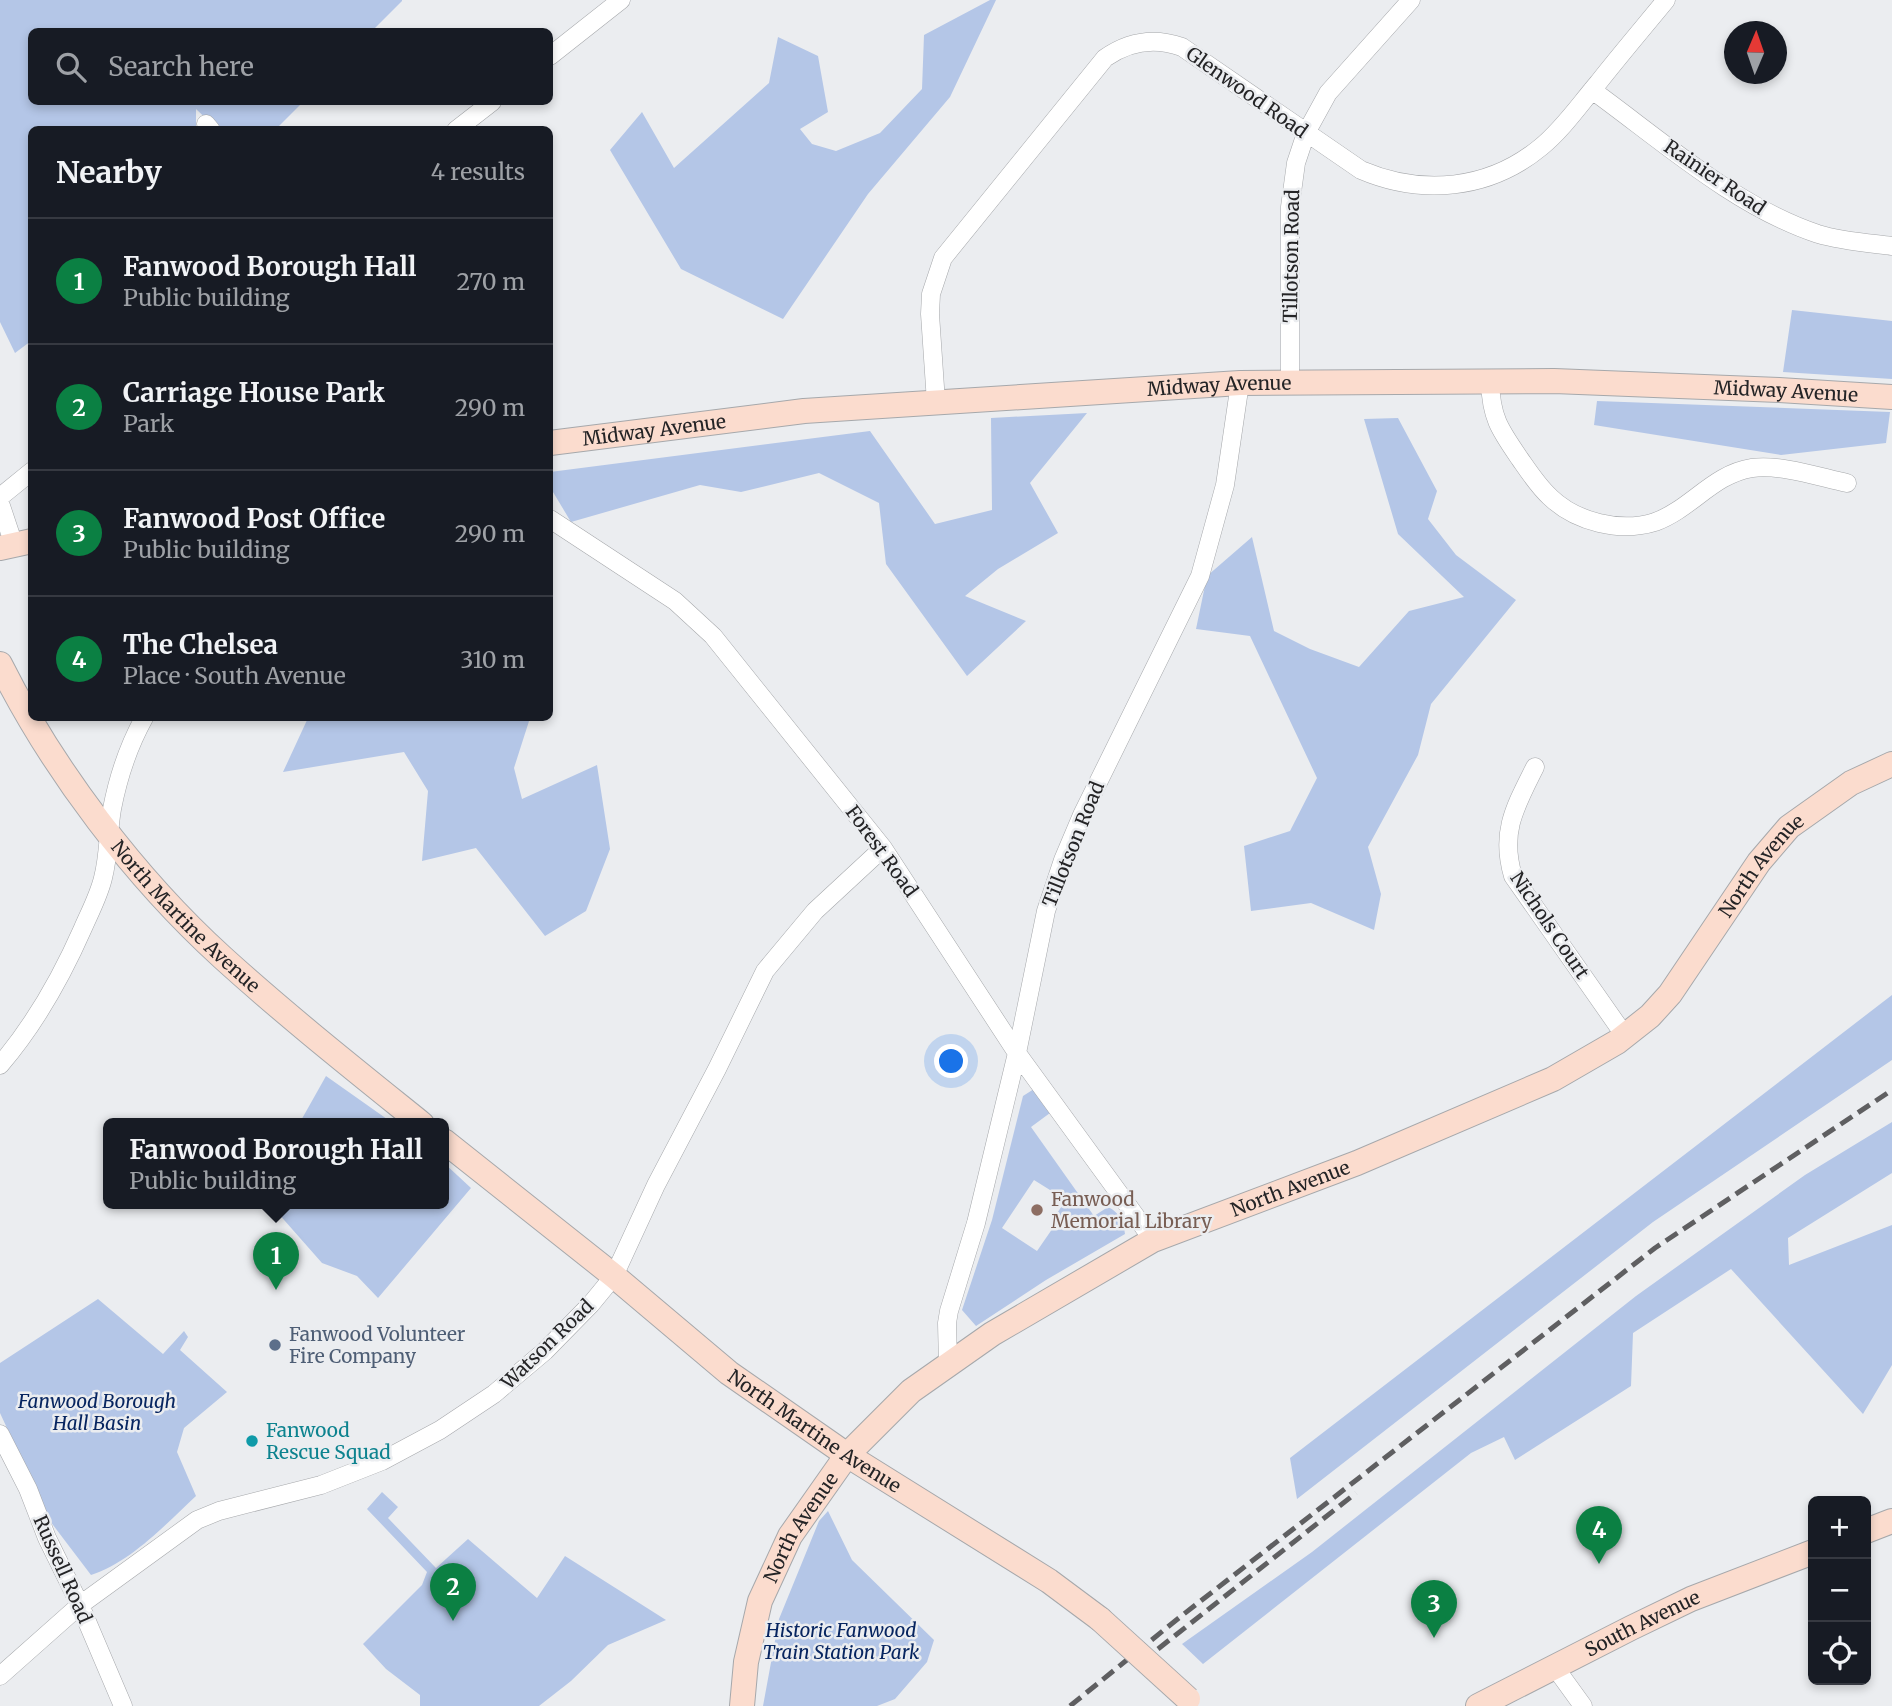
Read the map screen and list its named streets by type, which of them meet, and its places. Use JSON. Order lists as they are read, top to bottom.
{
  "streets": {
    "main road": [
      "Midway Avenue",
      "North Avenue",
      "North Martine Avenue",
      "South Avenue"
    ],
    "street": [
      "Glenwood Road",
      "Rainier Road",
      "Tillotson Road",
      "Forest Road",
      "Nichols Court",
      "Watson Road",
      "Russell Road"
    ]
  },
  "crossings": [
    ["Glenwood Road", "Rainier Road"],
    ["Glenwood Road", "Tillotson Road"],
    ["Glenwood Road", "Midway Avenue"],
    ["Tillotson Road", "Midway Avenue"],
    ["Tillotson Road", "Forest Road"],
    ["Tillotson Road", "North Avenue"],
    ["Forest Road", "North Avenue"],
    ["Forest Road", "Watson Road"],
    ["North Avenue", "North Martine Avenue"],
    ["North Avenue", "Nichols Court"],
    ["North Martine Avenue", "Watson Road"],
    ["Watson Road", "Russell Road"]
  ],
  "parks": ["Fanwood Borough Hall Basin", "Historic Fanwood Train Station Park"],
  "places": ["Fanwood Memorial Library", "Fanwood Volunteer Fire Company", "Fanwood Rescue Squad"],
  "north": "top",
  "page": {
    "search": "Search here",
    "heading": ["Nearby", "4 results"],
    "list": [
      {
        "mark": "1",
        "name": "Fanwood Borough Hall",
        "note": "Public building",
        "value": "270 m"
      },
      {
        "mark": "2",
        "name": "Carriage House Park",
        "note": "Park",
        "value": "290 m"
      },
      {
        "mark": "3",
        "name": "Fanwood Post Office",
        "note": "Public building",
        "value": "290 m"
      },
      {
        "mark": "4",
        "name": "The Chelsea",
        "note": "Place · South Avenue",
        "value": "310 m"
      }
    ],
    "popup": ["Fanwood Borough Hall", "Public building"],
    "pins": [
      "1",
      "4",
      "2",
      "3"
    ],
    "map_buttons": ["+", "−"]
  }
}
